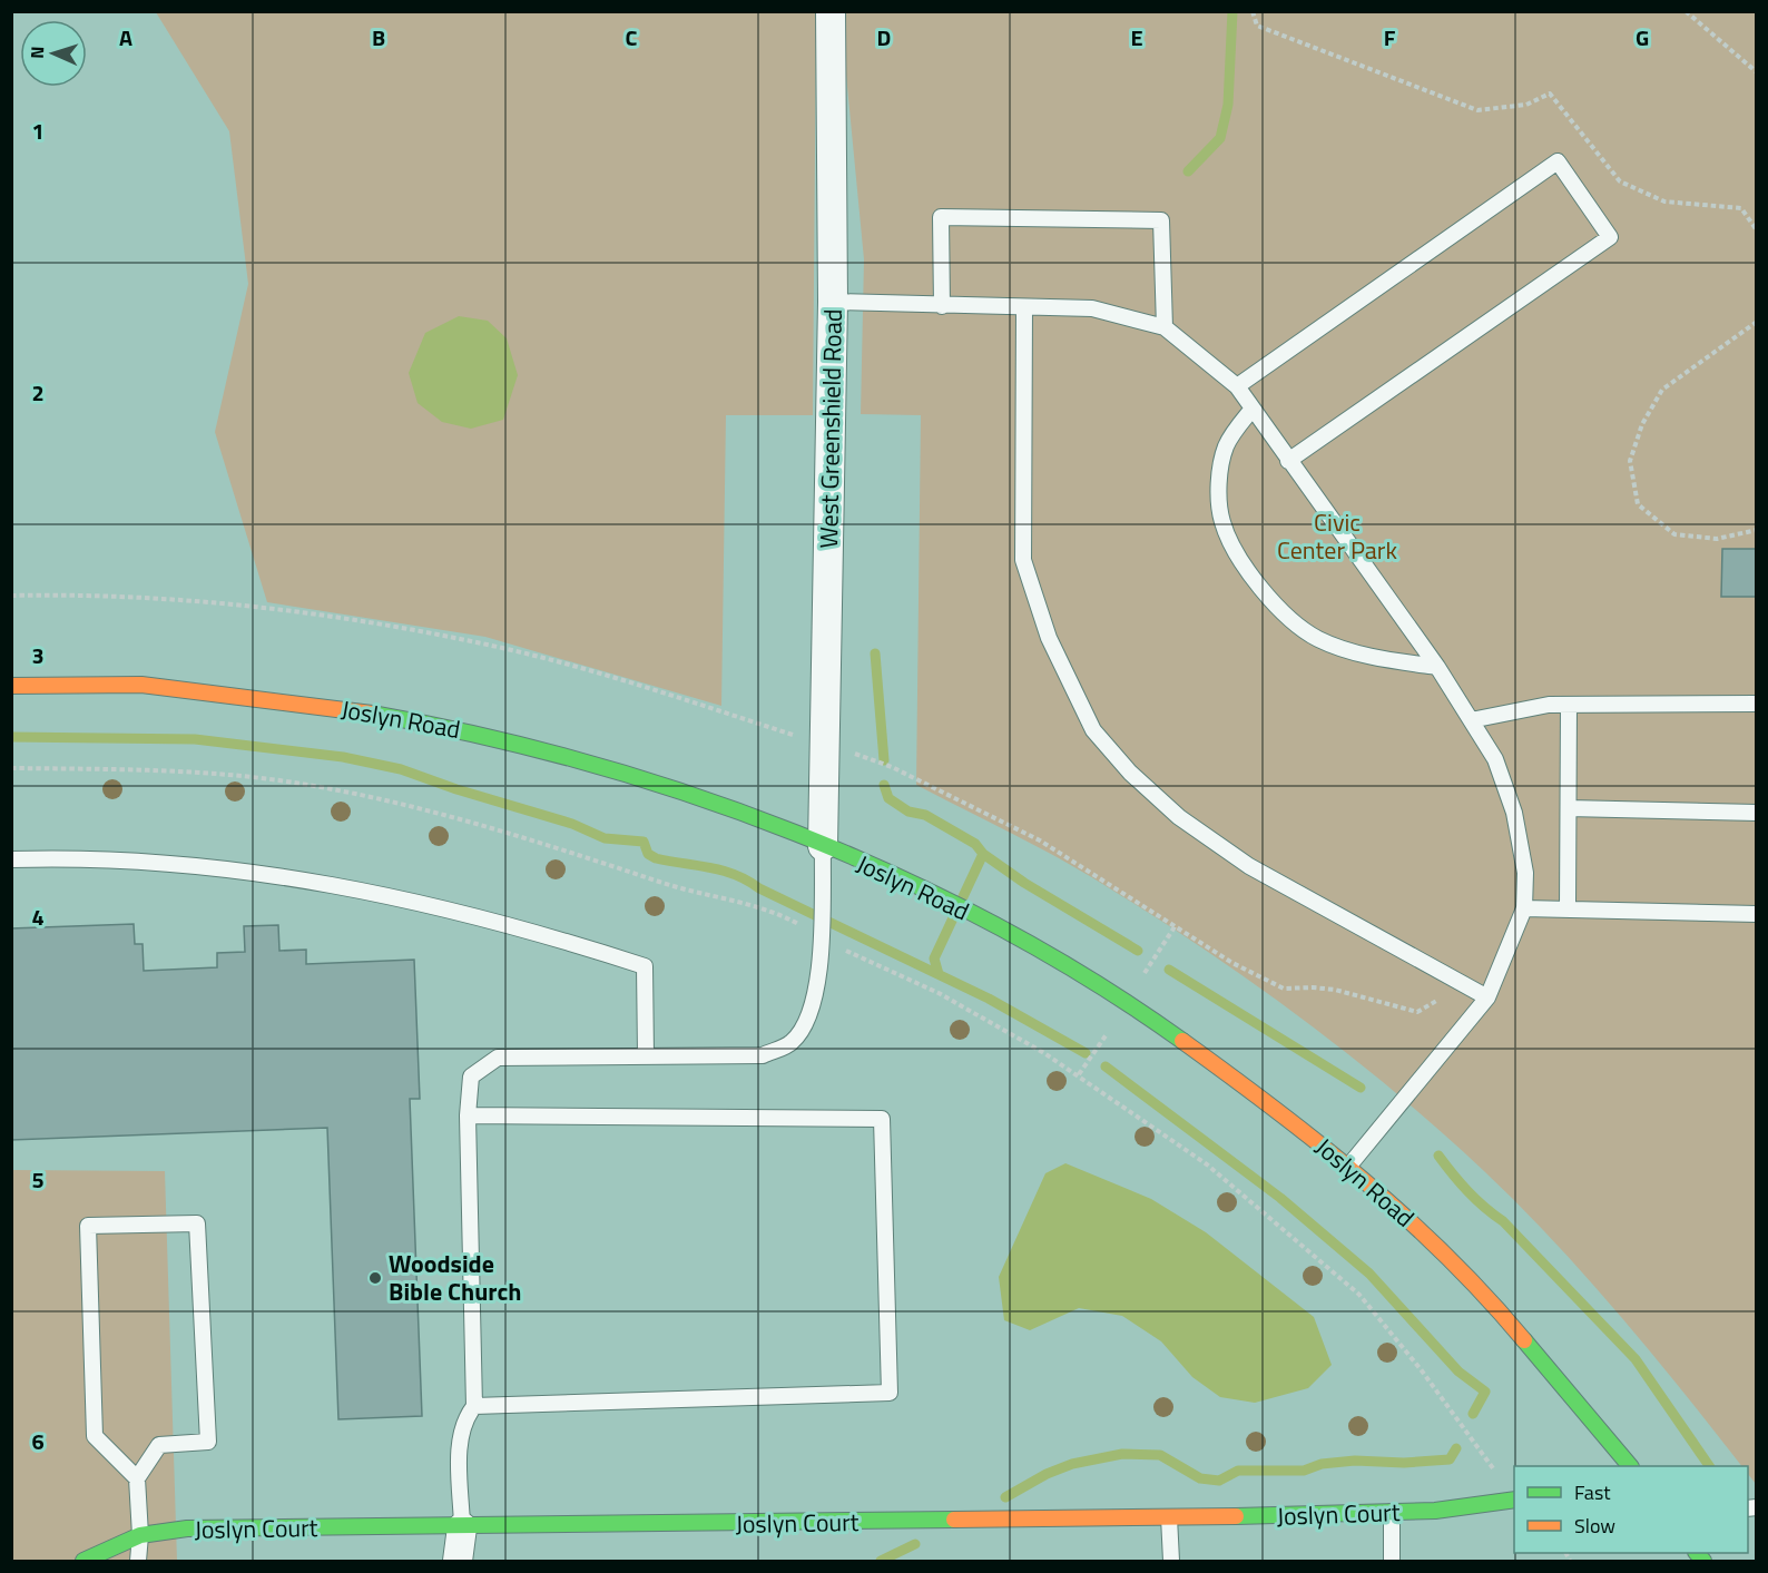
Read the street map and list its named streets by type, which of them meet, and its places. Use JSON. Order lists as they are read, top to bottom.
{
  "streets": {
    "street": ["West Greenshield Road", "Joslyn Road", "Joslyn Court"]
  },
  "crossings": [
    ["West Greenshield Road", "Joslyn Road"]
  ],
  "parks": ["Civic Center Park"],
  "places": ["Woodside Bible Church"],
  "legend": ["Fast", "Slow"],
  "north": "left",
  "grid": {
    "columns": [
      "A",
      "B",
      "C",
      "D",
      "E",
      "F",
      "G"
    ],
    "rows": [
      "1",
      "2",
      "3",
      "4",
      "5",
      "6"
    ]
  }
}
